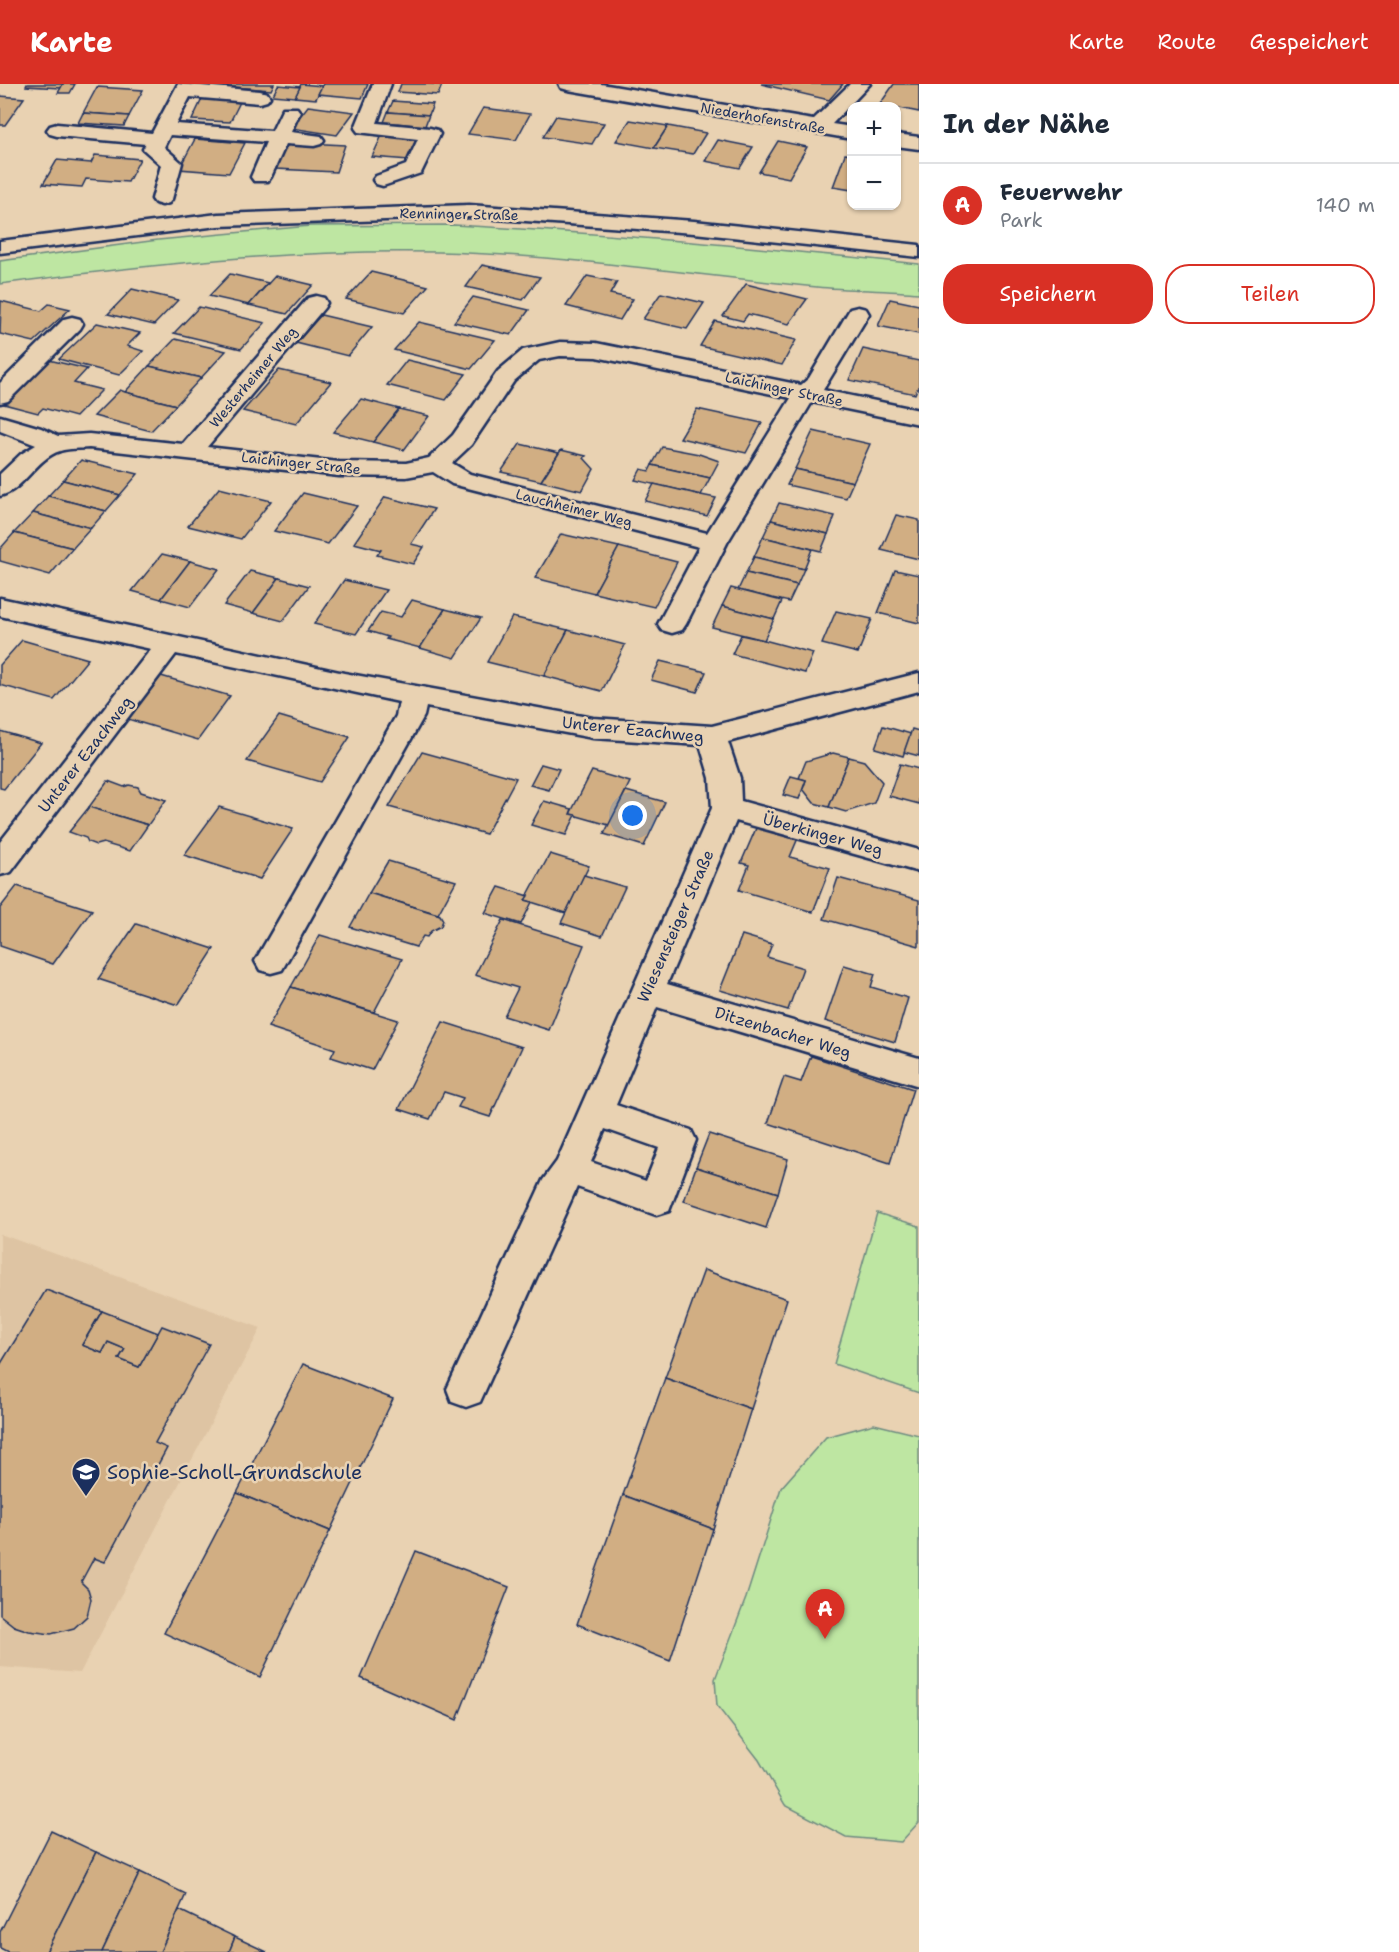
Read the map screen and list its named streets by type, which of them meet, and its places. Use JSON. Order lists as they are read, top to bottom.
{
  "streets": {
    "street": [
      "Niederhofenstraße",
      "Renninger Straße",
      "Westerheimer Weg",
      "Laichinger Straße",
      "Lauchheimer Weg",
      "Unterer Ezachweg",
      "Überkinger Weg",
      "Wiesensteiger Straße",
      "Ditzenbacher Weg"
    ]
  },
  "crossings": [
    ["Westerheimer Weg", "Laichinger Straße"],
    ["Laichinger Straße", "Lauchheimer Weg"],
    ["Unterer Ezachweg", "Wiesensteiger Straße"],
    ["Überkinger Weg", "Wiesensteiger Straße"],
    ["Wiesensteiger Straße", "Ditzenbacher Weg"]
  ],
  "places": {
    "school or university": ["Sophie-Scholl-Grundschule"]
  },
  "page": {
    "header": "Karte",
    "nav": ["Karte", "Route", "Gespeichert"],
    "heading": "In der Nähe",
    "map_buttons": ["+", "−"],
    "list": [
      {
        "mark": "A",
        "name": "Feuerwehr",
        "note": "Park",
        "value": "140 m"
      }
    ],
    "buttons": ["Speichern", "Teilen"],
    "pins": "A"
  }
}
